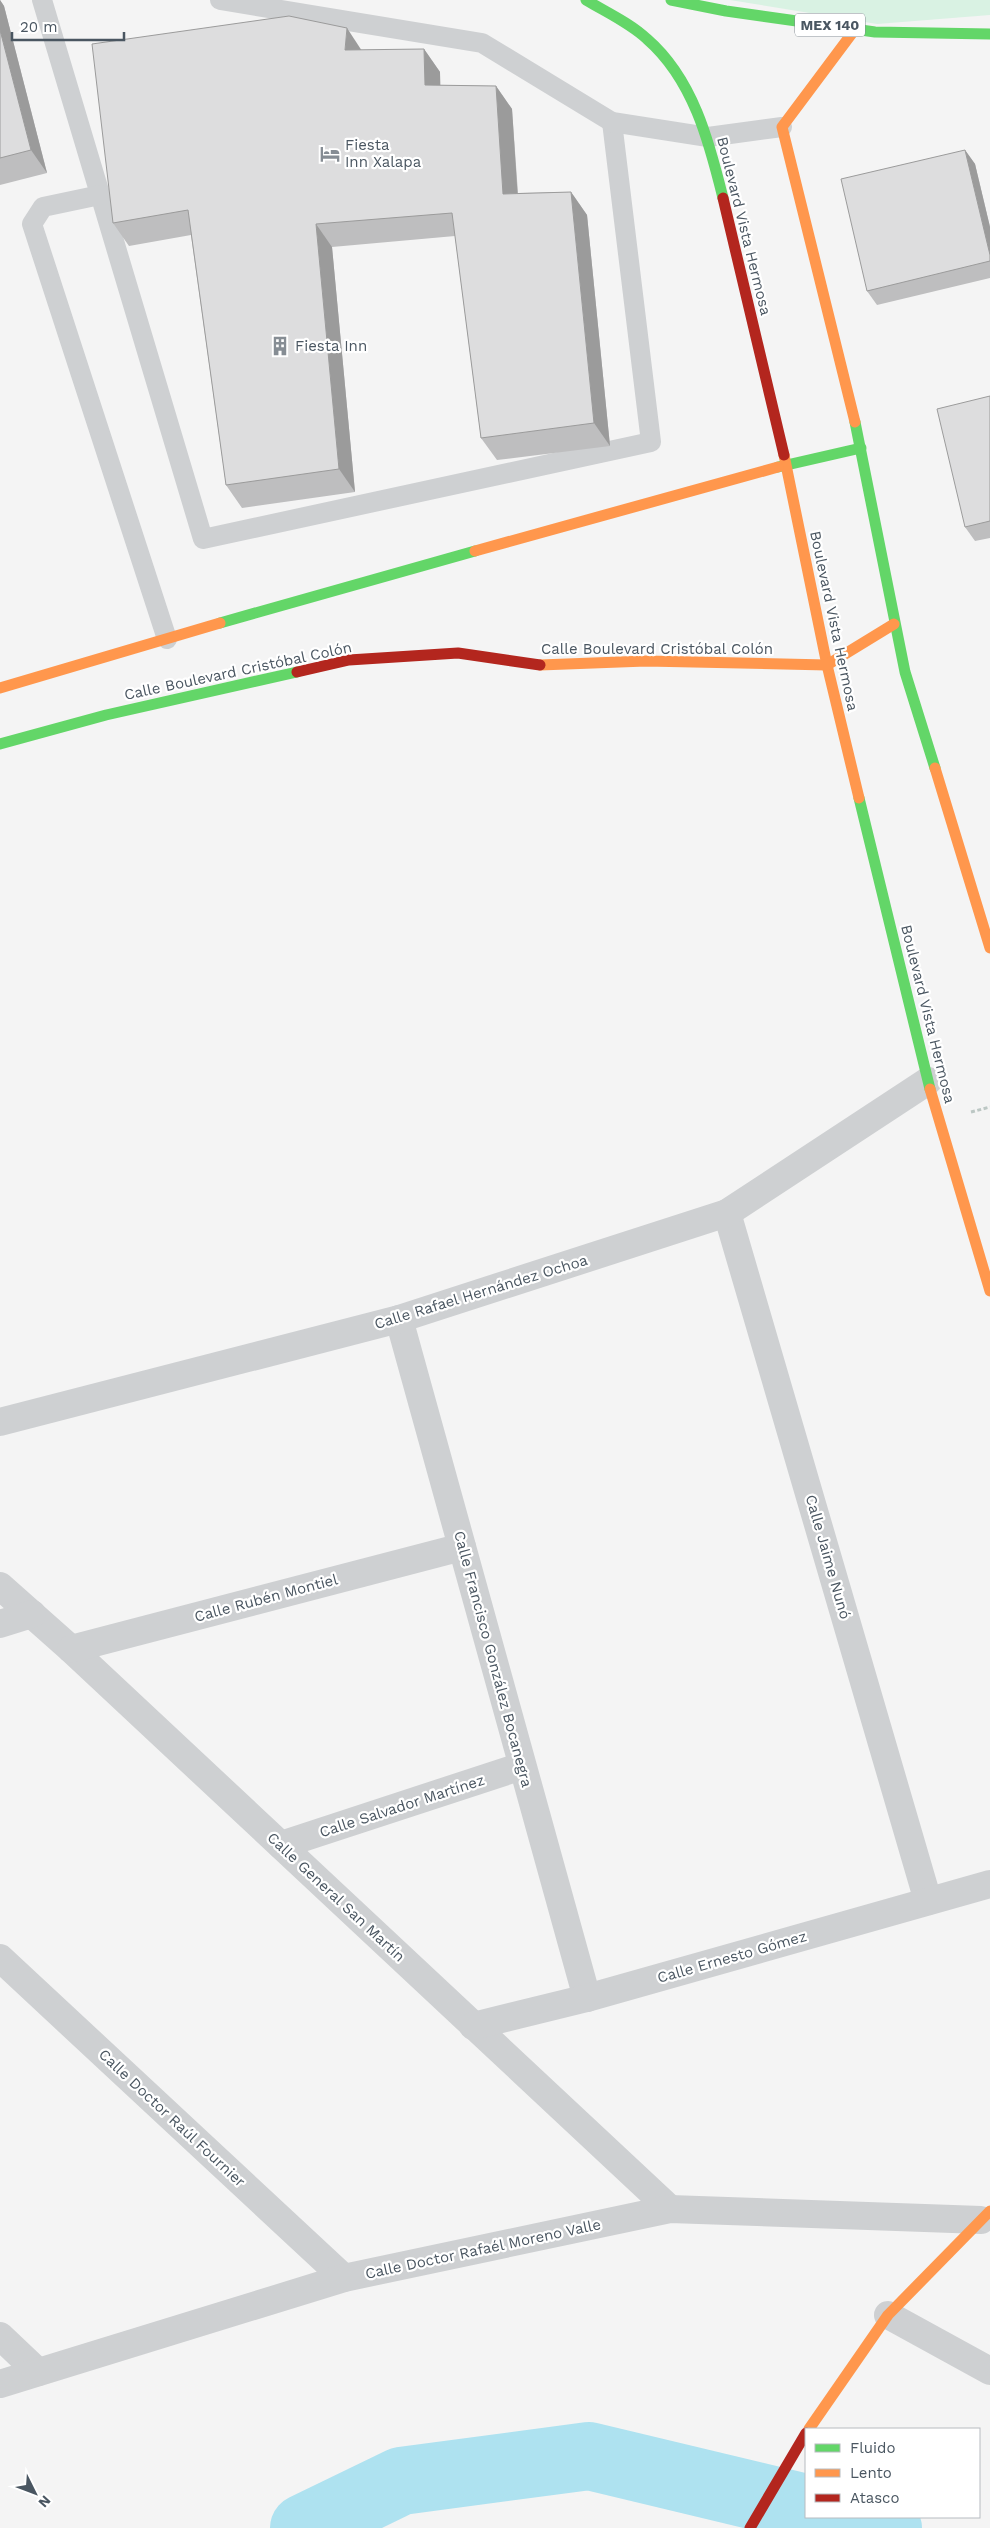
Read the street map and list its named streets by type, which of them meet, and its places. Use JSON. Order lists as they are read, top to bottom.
{
  "streets": {
    "main road": ["MEX 140", "Boulevard Vista Hermosa", "Calle Boulevard Cristóbal Colón"],
    "street": [
      "Calle Rafael Hernández Ochoa",
      "Calle Jaime Nunó",
      "Calle Rubén Montiel",
      "Calle Francisco González Bocanegra",
      "Calle Salvador Martínez",
      "Calle General San Martín",
      "Calle Ernesto Gómez",
      "Calle Doctor Raúl Fournier",
      "Calle Doctor Rafaél Moreno Valle"
    ]
  },
  "crossings": [
    ["Boulevard Vista Hermosa", "Calle Boulevard Cristóbal Colón"],
    ["Boulevard Vista Hermosa", "Calle Rafael Hernández Ochoa"],
    ["Calle Rafael Hernández Ochoa", "Calle Jaime Nunó"],
    ["Calle Rafael Hernández Ochoa", "Calle Francisco González Bocanegra"],
    ["Calle Jaime Nunó", "Calle Ernesto Gómez"],
    ["Calle Rubén Montiel", "Calle Francisco González Bocanegra"],
    ["Calle Rubén Montiel", "Calle General San Martín"],
    ["Calle Francisco González Bocanegra", "Calle Salvador Martínez"],
    ["Calle Francisco González Bocanegra", "Calle Ernesto Gómez"],
    ["Calle Salvador Martínez", "Calle General San Martín"],
    ["Calle General San Martín", "Calle Ernesto Gómez"],
    ["Calle General San Martín", "Calle Doctor Rafaél Moreno Valle"],
    ["Calle Doctor Raúl Fournier", "Calle Doctor Rafaél Moreno Valle"]
  ],
  "places": {
    "hotel": ["Fiesta Inn Xalapa"],
    "building": ["Fiesta Inn"]
  },
  "legend": ["Fluido", "Lento", "Atasco"],
  "scale_bar": "20 m",
  "north": "bottom right"
}
